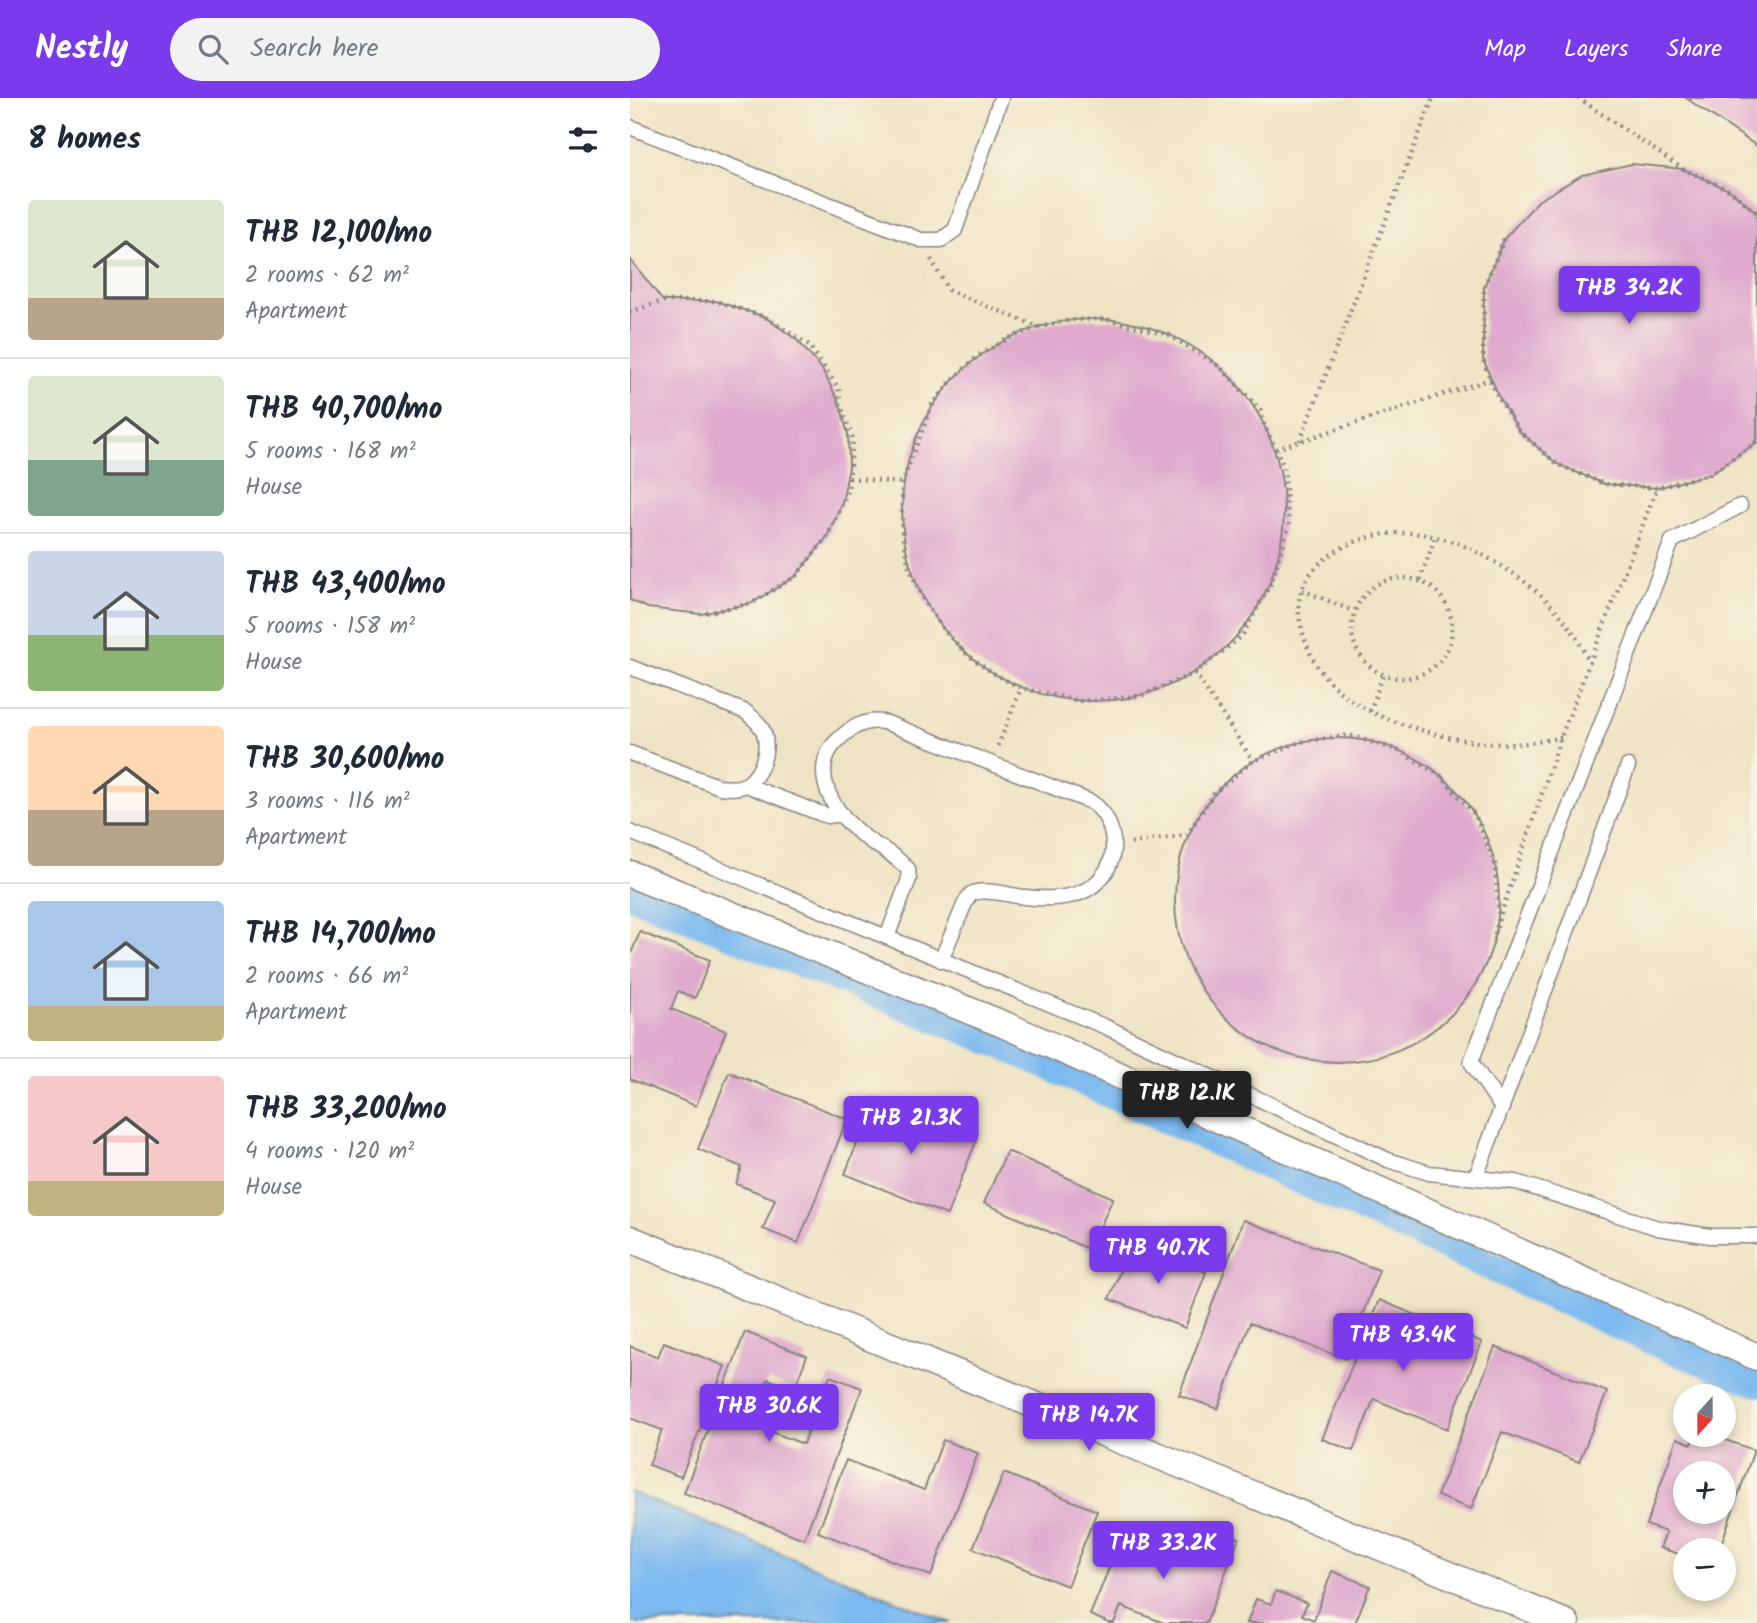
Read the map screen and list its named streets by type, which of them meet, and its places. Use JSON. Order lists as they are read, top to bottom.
{
  "north": "bottom",
  "page": {
    "header": "Nestly",
    "search": "Search here",
    "nav": ["Map", "Layers", "Share"],
    "heading": "8 homes",
    "list": [
      {
        "name": "THB 12,100/mo",
        "note": "2 rooms · 62 m² · Apartment"
      },
      {
        "name": "THB 40,700/mo",
        "note": "5 rooms · 168 m² · House"
      },
      {
        "name": "THB 43,400/mo",
        "note": "5 rooms · 158 m² · House"
      },
      {
        "name": "THB 30,600/mo",
        "note": "3 rooms · 116 m² · Apartment"
      },
      {
        "name": "THB 14,700/mo",
        "note": "2 rooms · 66 m² · Apartment"
      },
      {
        "name": "THB 33,200/mo",
        "note": "4 rooms · 120 m² · House"
      }
    ],
    "price": [
      "THB 34.2K",
      "THB 12.1K",
      "THB 21.3K",
      "THB 40.7K",
      "THB 43.4K",
      "THB 30.6K",
      "THB 14.7K",
      "THB 33.2K"
    ],
    "map_buttons": ["+", "−"]
  }
}
